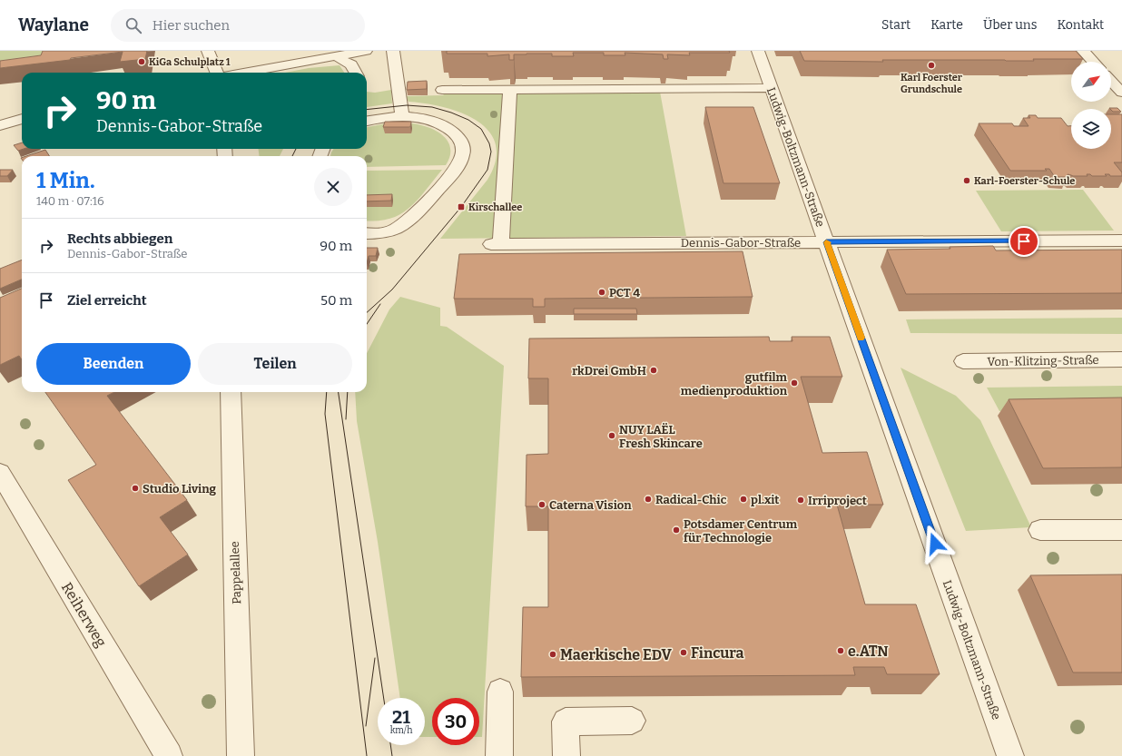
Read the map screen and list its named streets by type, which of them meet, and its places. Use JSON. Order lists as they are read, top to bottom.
{
  "streets": {
    "street": [
      "Ludwig-Boltzmann-Straße",
      "Dennis-Gabor-Straße",
      "Von-Klitzing-Straße",
      "Pappelallee",
      "Reiherweg"
    ]
  },
  "crossings": [
    ["Ludwig-Boltzmann-Straße", "Dennis-Gabor-Straße"]
  ],
  "places": {
    "other": [
      "KiGa Schulplatz 1",
      "Karl Foerster Grundschule",
      "Karl-Foerster-Schule",
      "PCT 4",
      "rkDrei GmbH",
      "gutfilm medienproduktion",
      "NUY LAËL Fresh Skincare",
      "Studio Living",
      "Radical-Chic",
      "pl.xit",
      "Irriproject",
      "Caterna Vision",
      "Potsdamer Centrum für Technologie",
      "e.ATN",
      "Fincura",
      "Maerkische EDV"
    ],
    "transit": ["Kirschallee"]
  },
  "north": "top right",
  "page": {
    "header": "Waylane",
    "search": "Hier suchen",
    "nav": [
      "Start",
      "Karte",
      "Über uns",
      "Kontakt"
    ],
    "turn": ["90 m", "Dennis-Gabor-Straße"],
    "heading": ["1 Min.", "140 m · 07:16"],
    "list": [
      {
        "name": "Rechts abbiegen",
        "note": "Dennis-Gabor-Straße",
        "value": "90 m"
      },
      {
        "name": "Ziel erreicht",
        "value": "50 m"
      }
    ],
    "buttons": ["Beenden", "Teilen"],
    "speed": "21 km/h",
    "limit": "30"
  }
}
